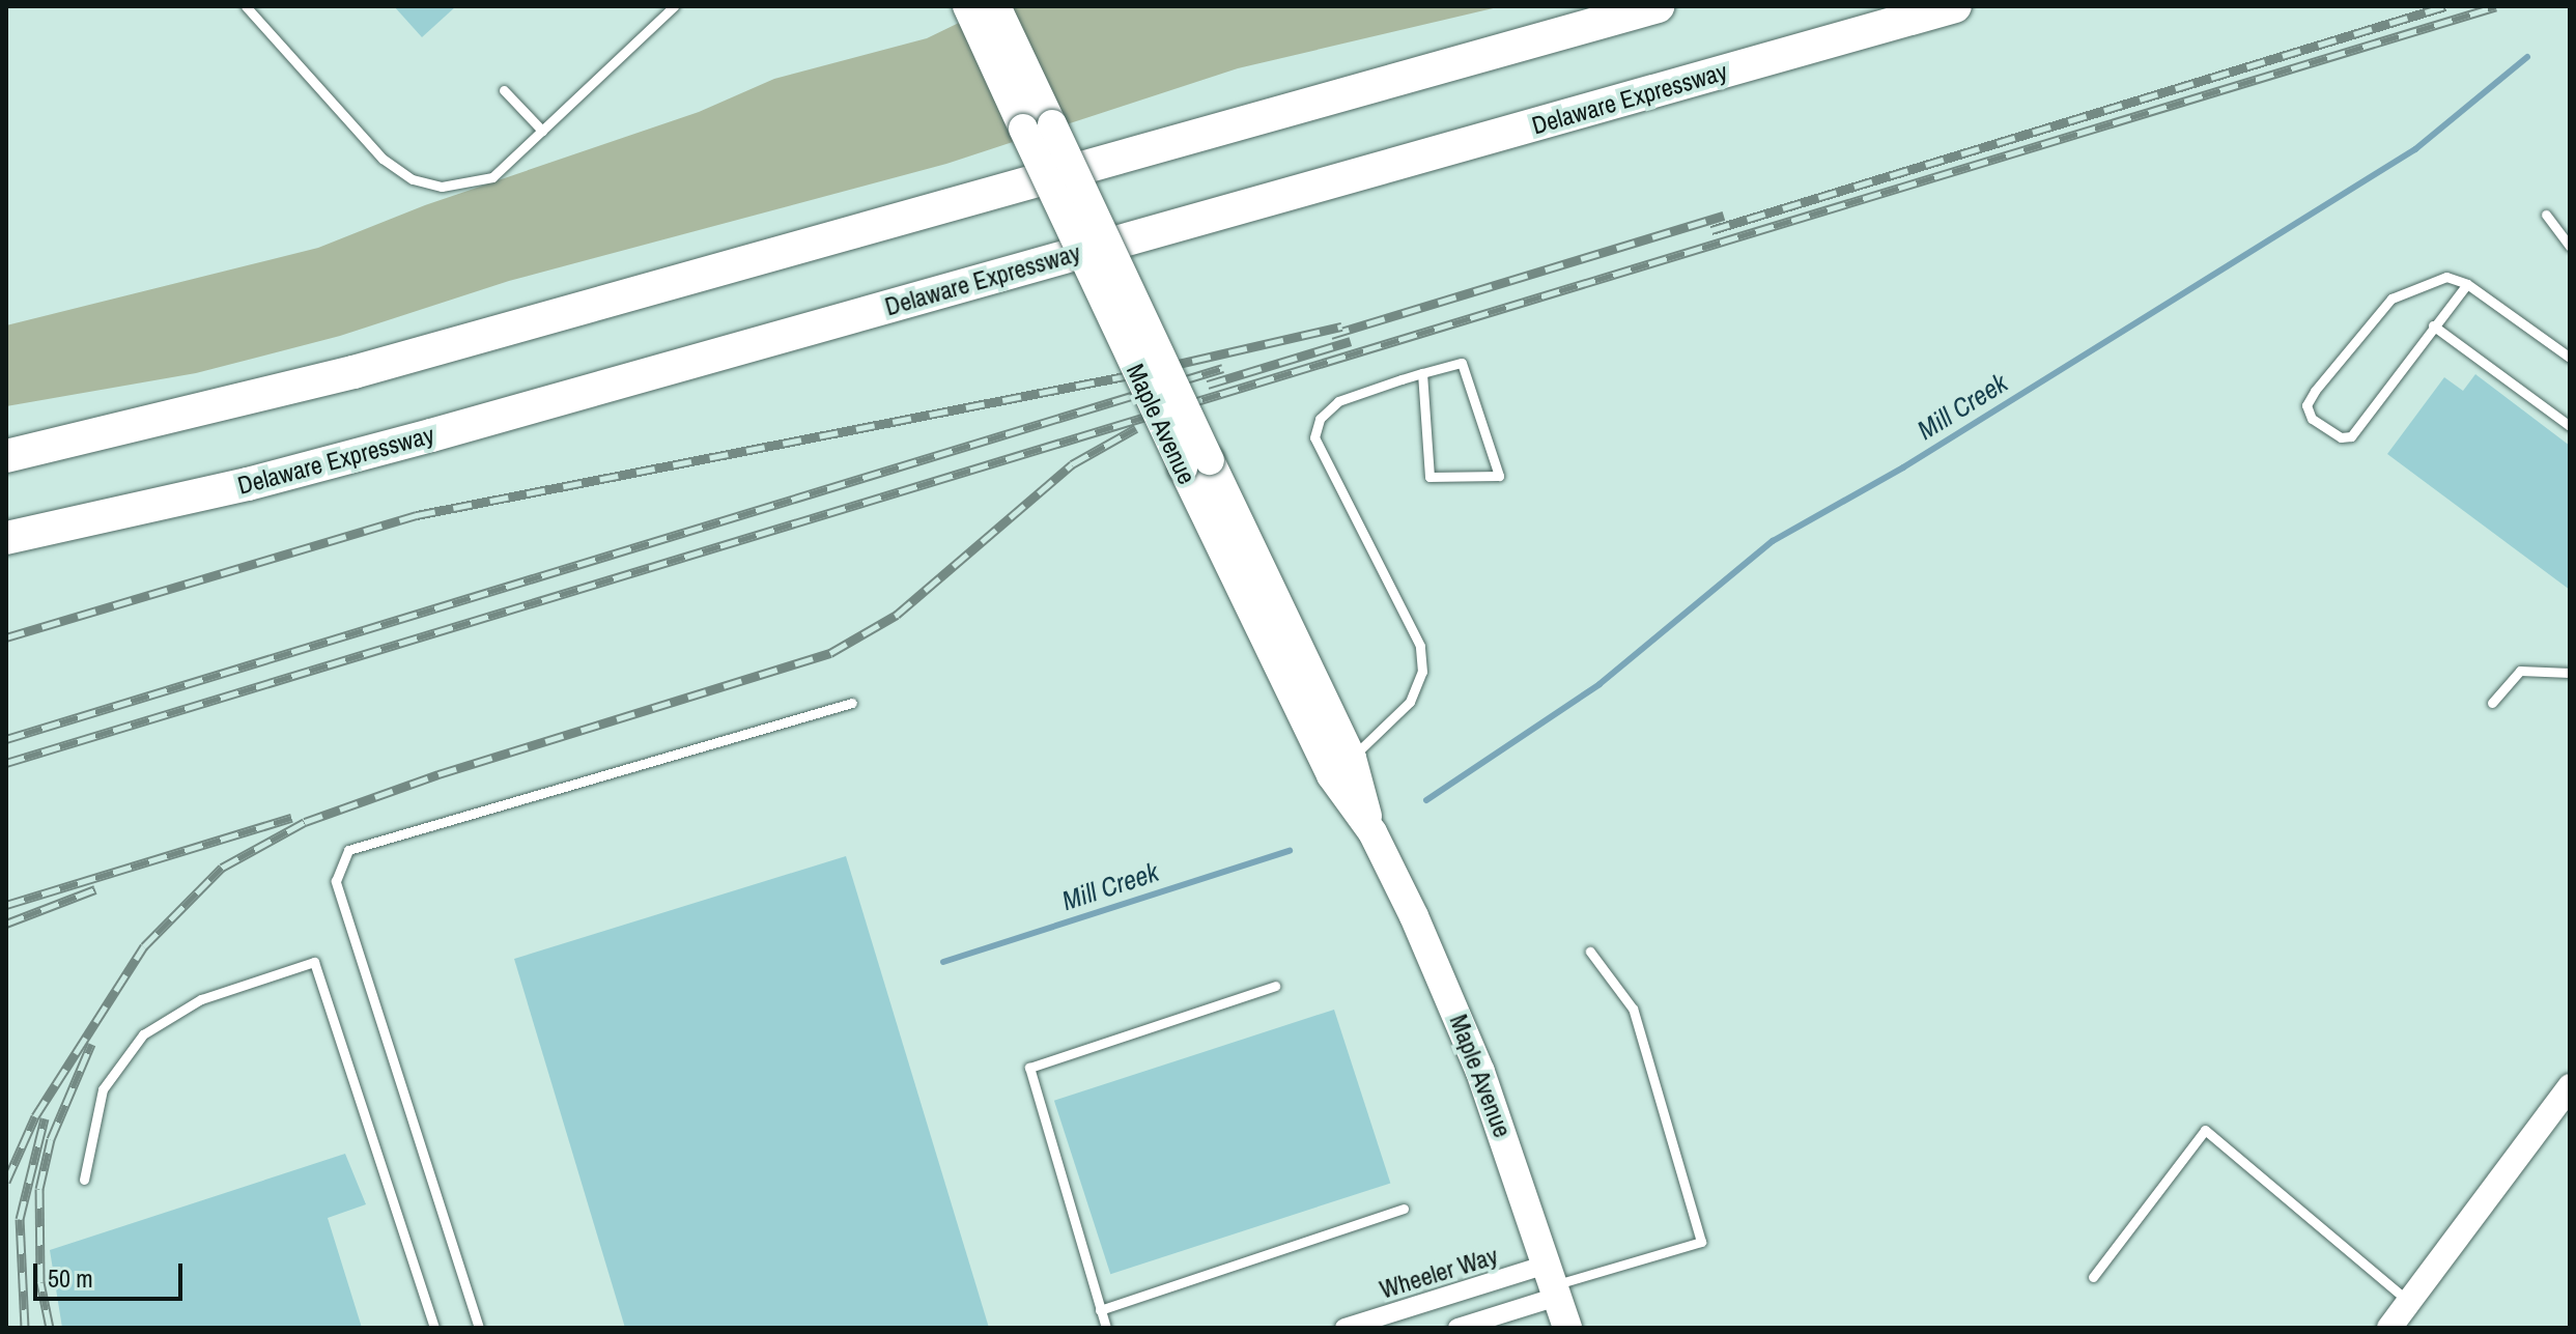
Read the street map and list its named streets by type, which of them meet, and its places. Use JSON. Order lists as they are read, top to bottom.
{
  "streets": {
    "highway": ["Delaware Expressway"],
    "main road": ["Maple Avenue"],
    "street": ["Wheeler Way"]
  },
  "crossings": [
    ["Maple Avenue", "Wheeler Way"]
  ],
  "water": ["Mill Creek"],
  "scale_bar": "50 m"
}
